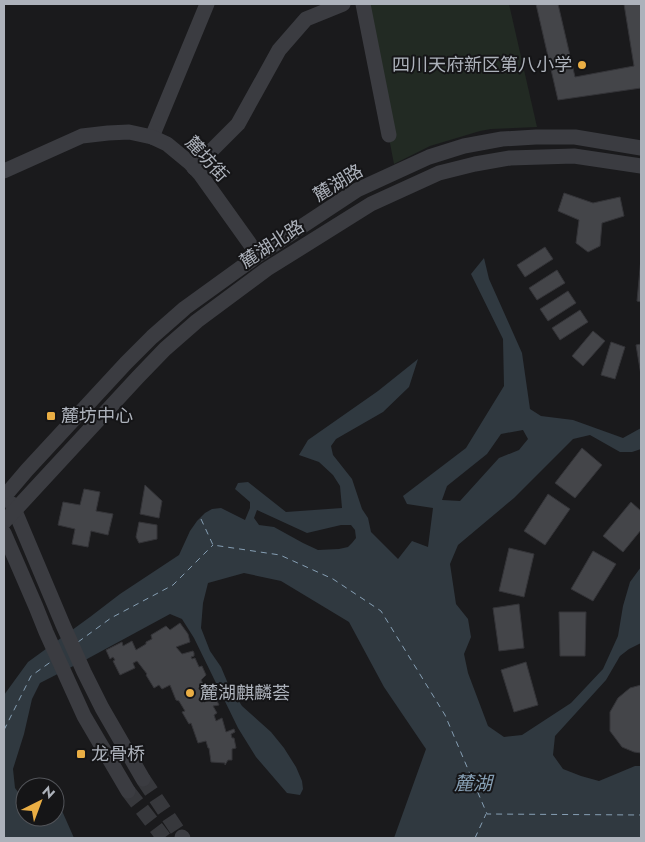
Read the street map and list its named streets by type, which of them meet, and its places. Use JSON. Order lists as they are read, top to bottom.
{
  "streets": {
    "street": ["麓坊街", "麓湖路", "麓湖北路"]
  },
  "water": ["麓湖"],
  "places": {
    "other": ["四川天府新区第八小学", "麓湖麒麟荟"],
    "transit": ["麓坊中心", "龙骨桥"]
  },
  "north": "top right"
}
